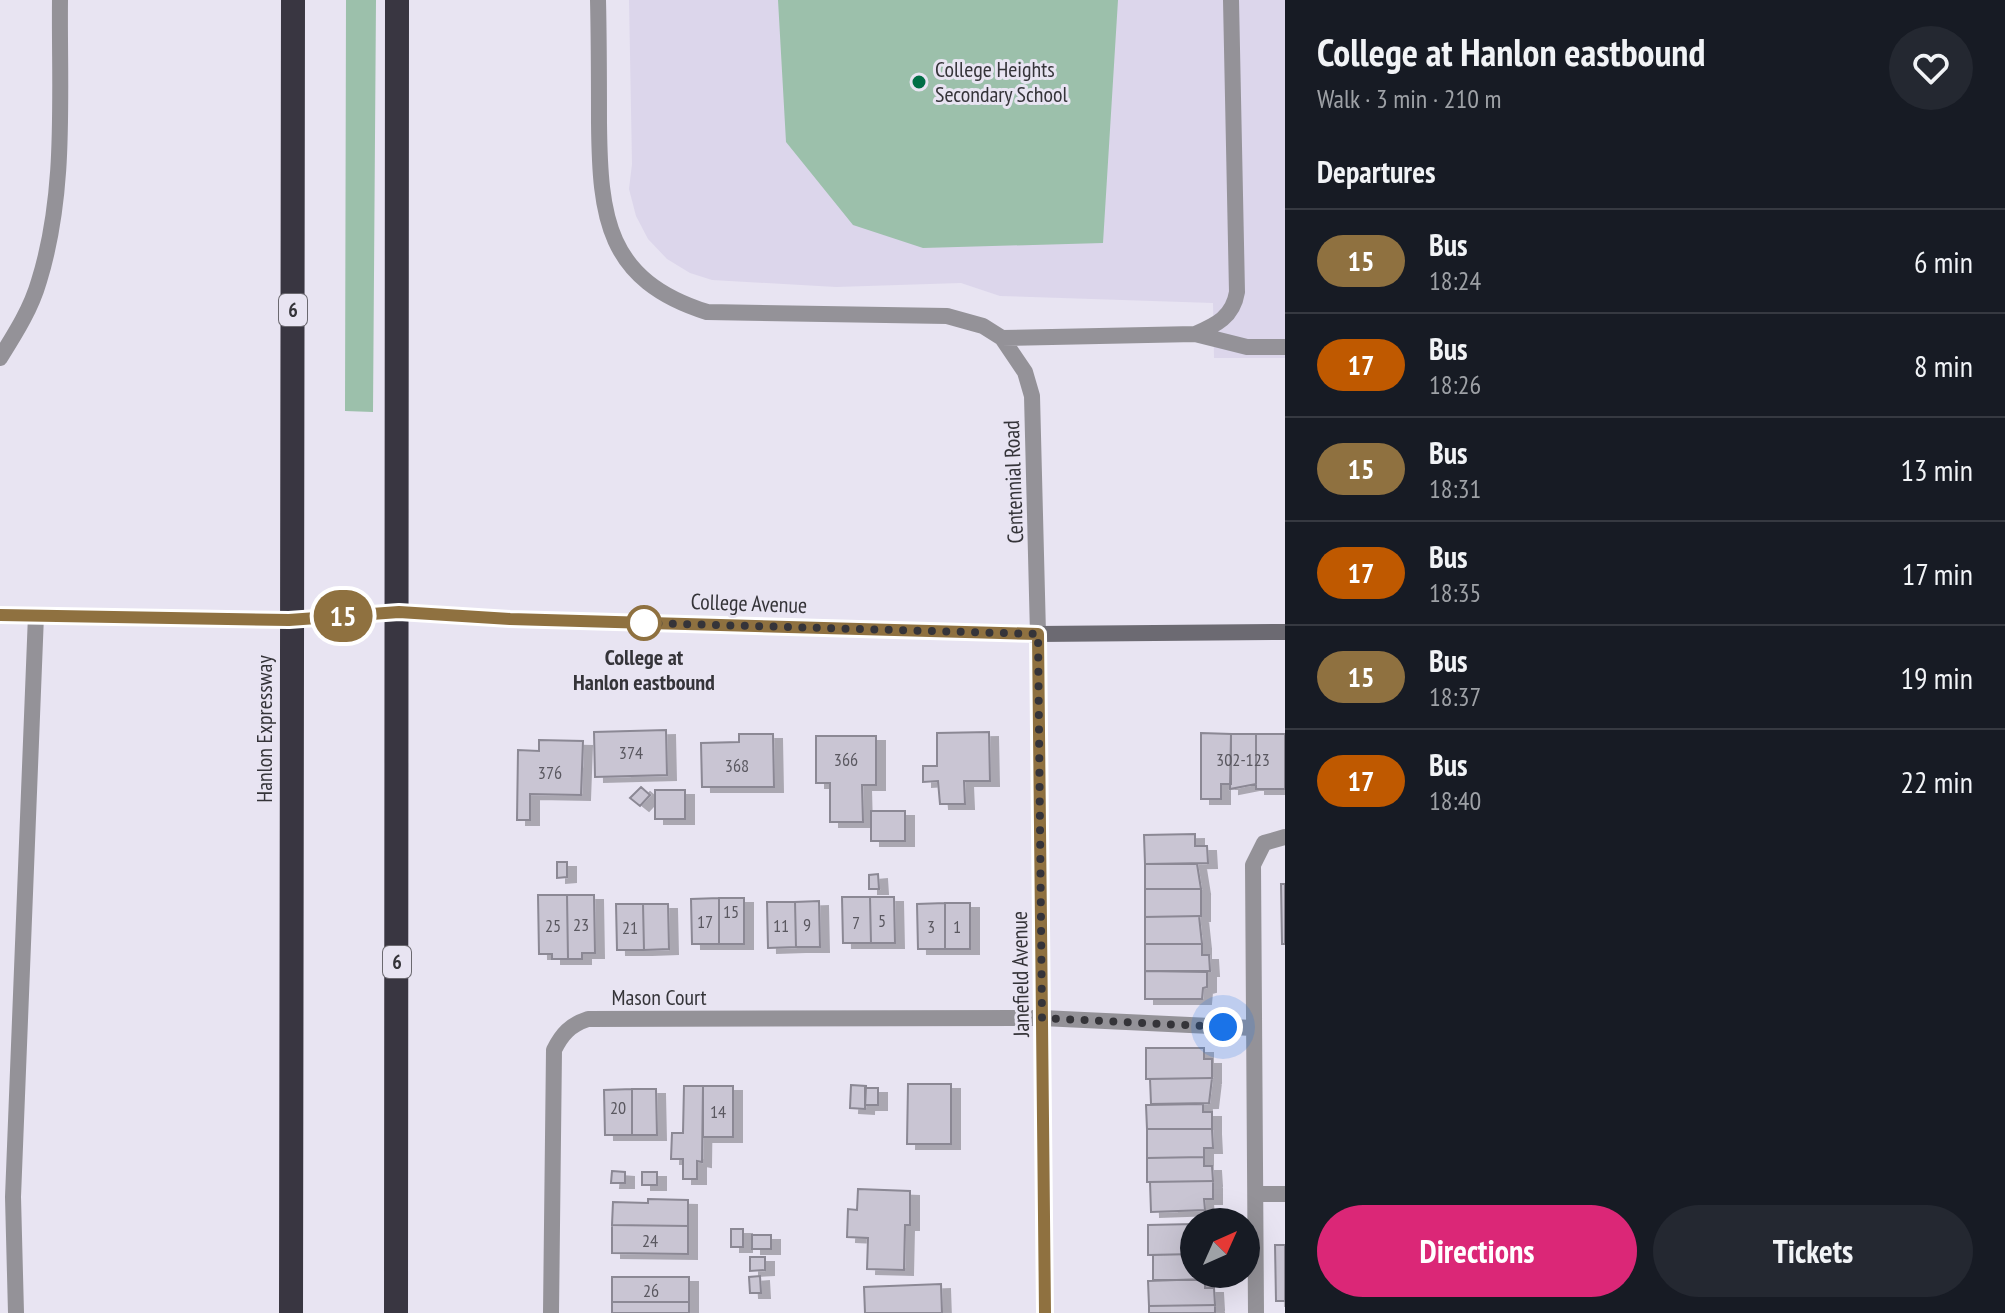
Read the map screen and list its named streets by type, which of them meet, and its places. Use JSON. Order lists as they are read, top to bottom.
{
  "streets": {
    "highway": ["6", "Hanlon Expressway"],
    "main road": ["College Avenue"],
    "street": ["Centennial Road", "Janefield Avenue", "Mason Court"]
  },
  "crossings": [
    ["6", "College Avenue"],
    ["Centennial Road", "College Avenue"],
    ["Centennial Road", "Janefield Avenue"],
    ["College Avenue", "Hanlon Expressway"],
    ["College Avenue", "Janefield Avenue"],
    ["Janefield Avenue", "Mason Court"]
  ],
  "places": ["College Heights Secondary School", "College at Hanlon eastbound"],
  "lines": ["bus line 15"],
  "house_numbers": [
    "374",
    "366",
    "302-123",
    "368",
    "376",
    "15",
    "5",
    "17",
    "7",
    "23",
    "9",
    "25",
    "11",
    "3",
    "1",
    "21",
    "20",
    "14",
    "24",
    "26"
  ],
  "north": "top right",
  "page": {
    "on_map": "15",
    "heading": [
      ["College at Hanlon eastbound", "Walk · 3 min · 210 m"],
      "Departures"
    ],
    "list": [
      {
        "mark": "15",
        "name": "Bus",
        "note": "18:24",
        "value": "6 min"
      },
      {
        "mark": "17",
        "name": "Bus",
        "note": "18:26",
        "value": "8 min"
      },
      {
        "mark": "15",
        "name": "Bus",
        "note": "18:31",
        "value": "13 min"
      },
      {
        "mark": "17",
        "name": "Bus",
        "note": "18:35",
        "value": "17 min"
      },
      {
        "mark": "15",
        "name": "Bus",
        "note": "18:37",
        "value": "19 min"
      },
      {
        "mark": "17",
        "name": "Bus",
        "note": "18:40",
        "value": "22 min"
      }
    ],
    "buttons": ["Directions", "Tickets"]
  }
}
